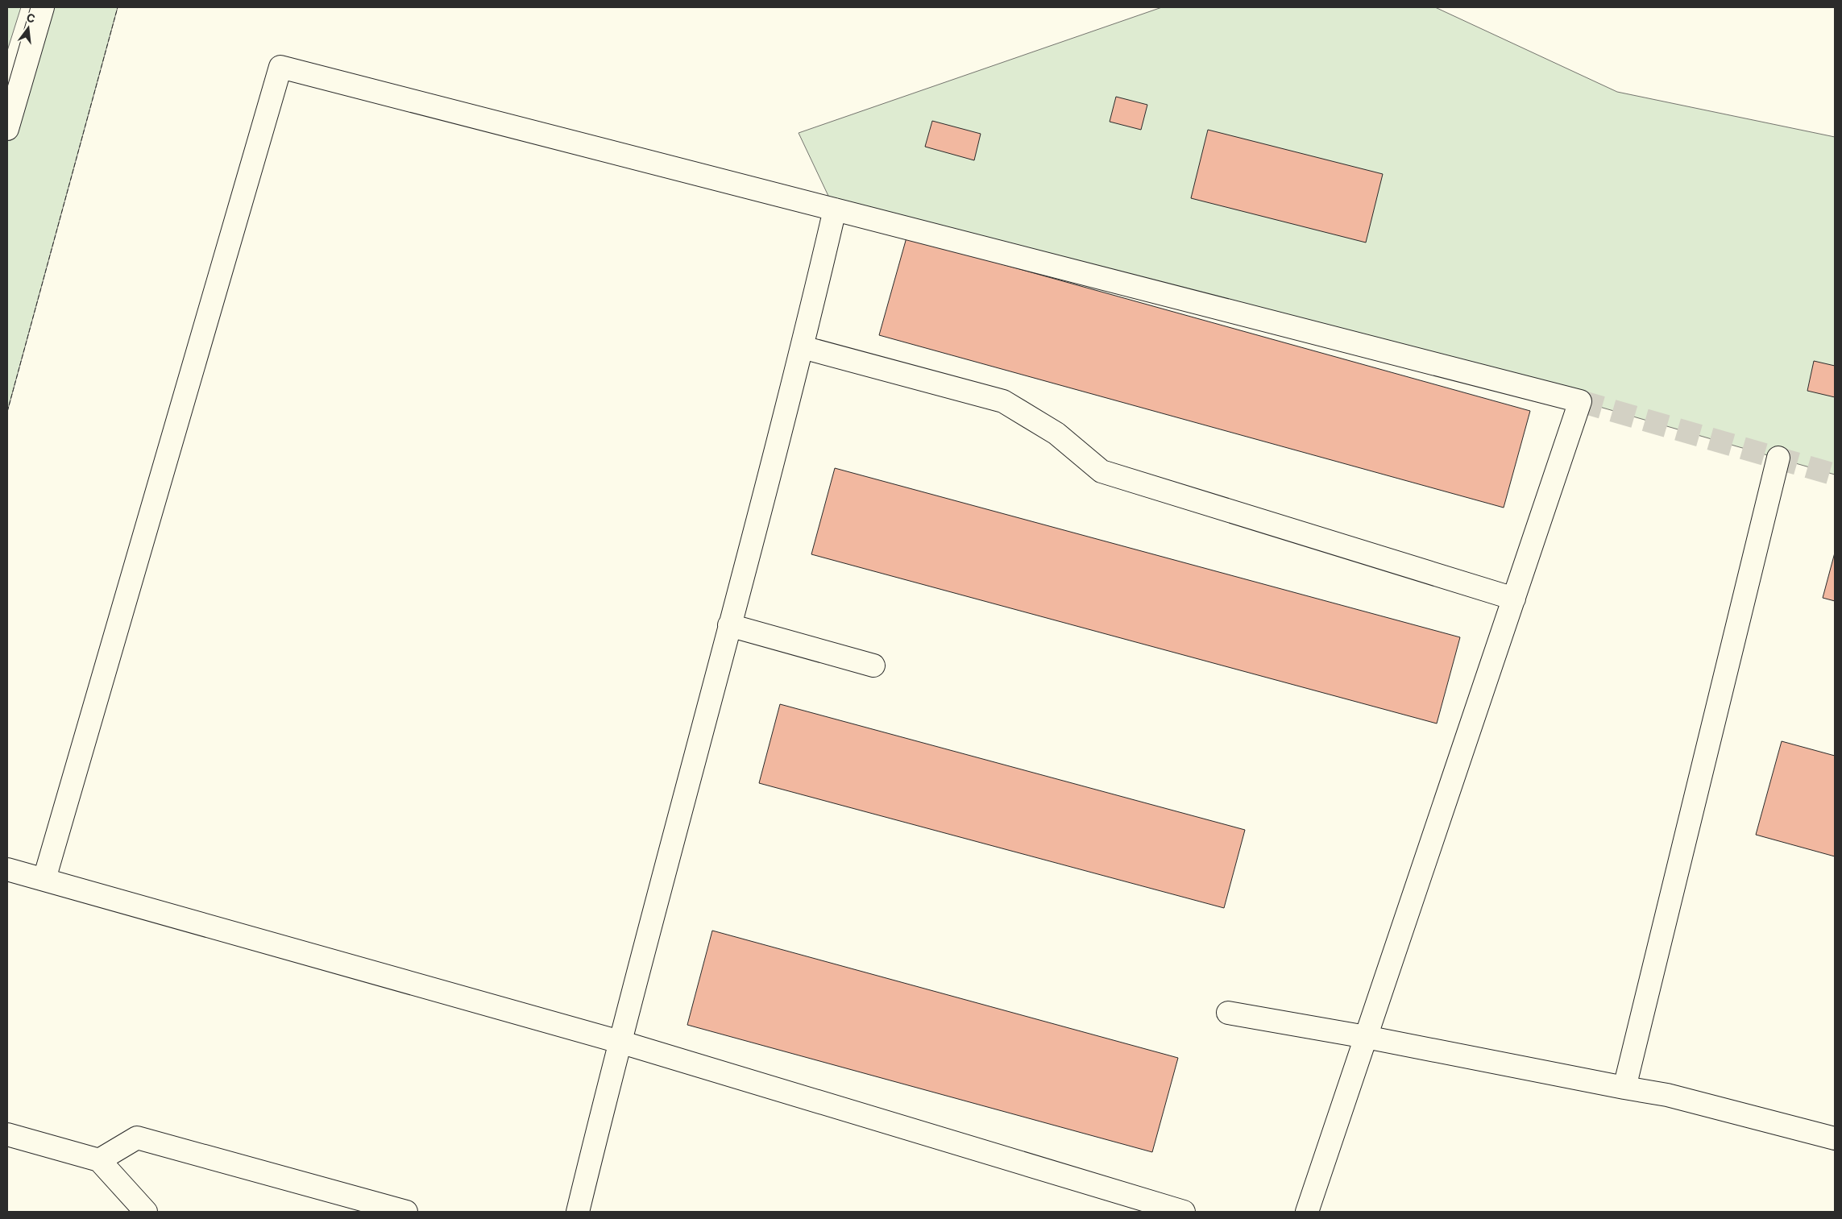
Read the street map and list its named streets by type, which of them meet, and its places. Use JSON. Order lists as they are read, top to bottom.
{
  "north": "top"
}
